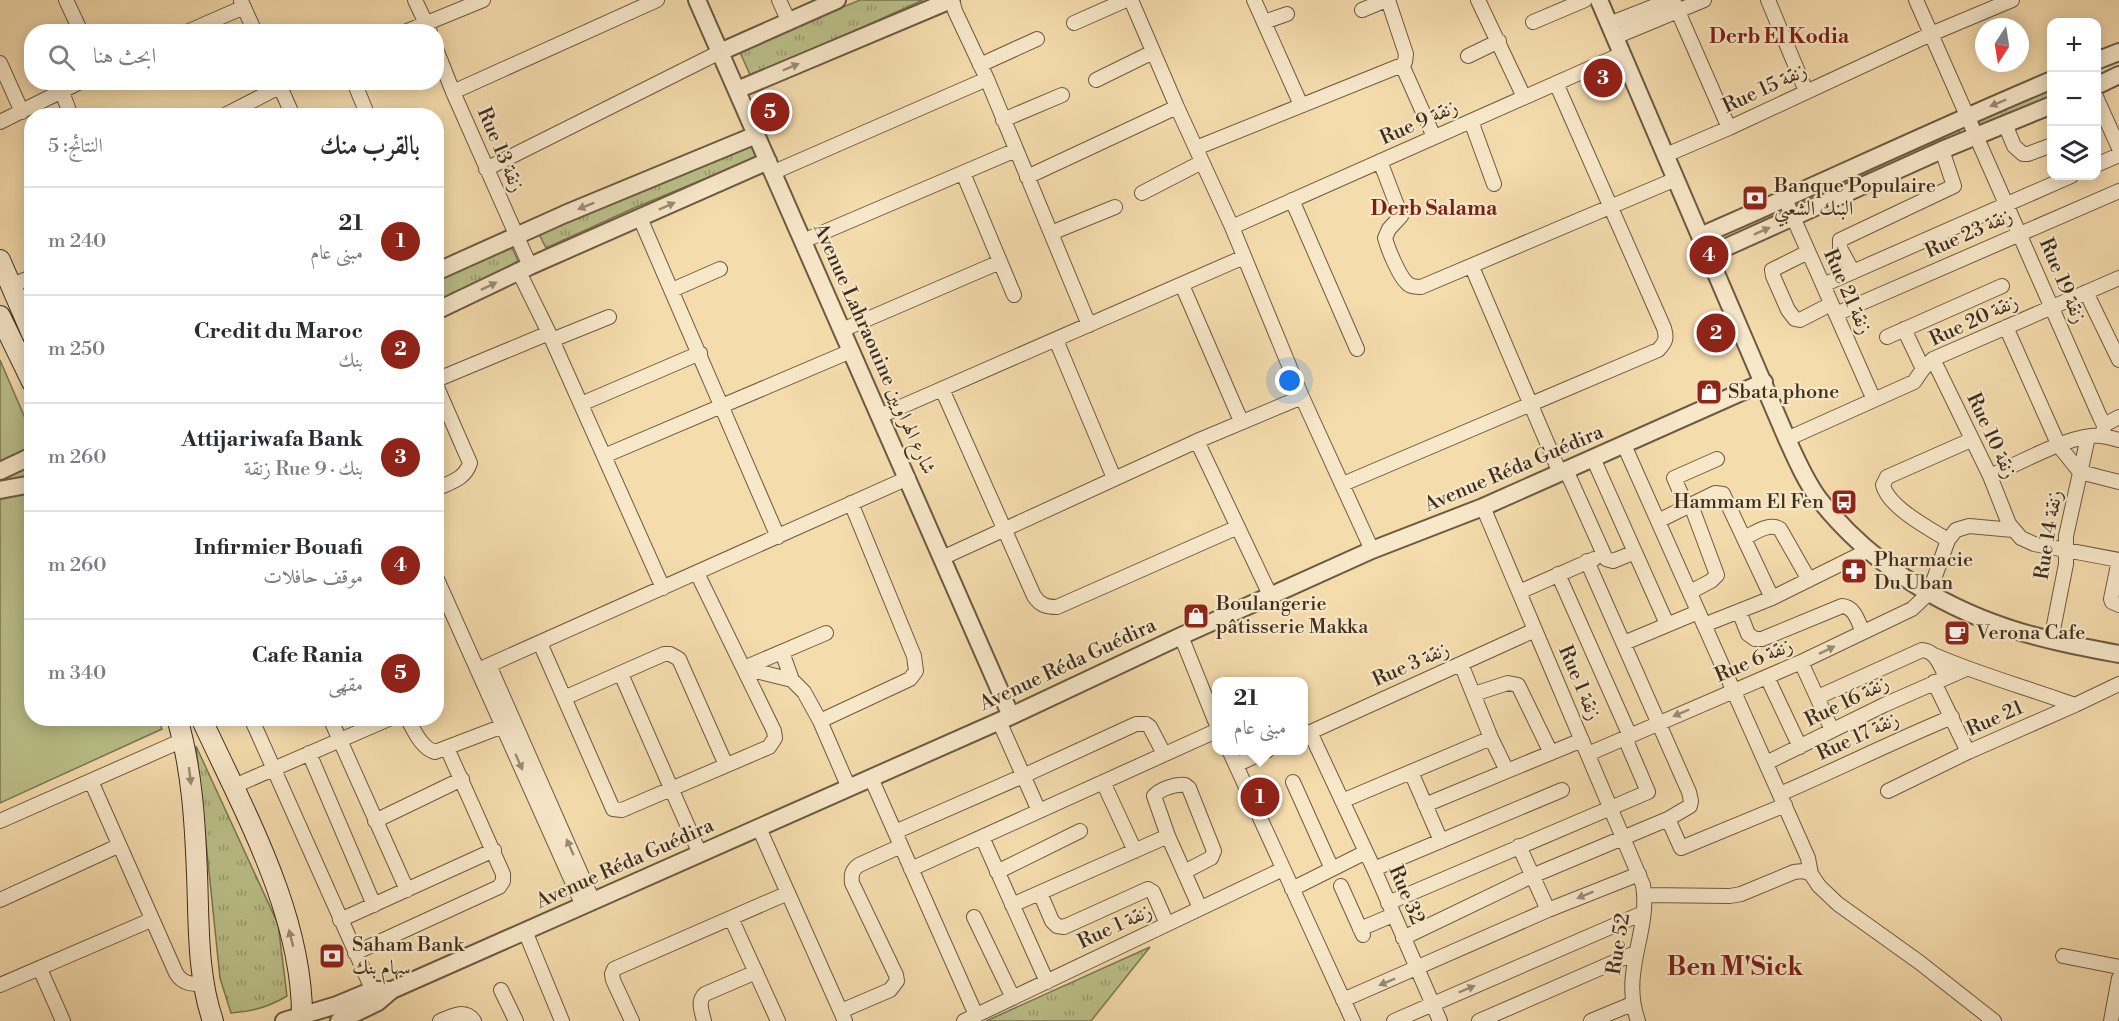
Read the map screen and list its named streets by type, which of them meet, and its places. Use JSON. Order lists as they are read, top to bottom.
{
  "streets": {
    "street": [
      "Rue 15 زنقة",
      "Rue 9 زنقة",
      "Rue 13 زنقة",
      "Rue 23 زنقة",
      "Rue 19 زنقة",
      "Rue 21 زنقة",
      "Rue 20 زنقة",
      "Avenue Lahraouine شارع الهراويين",
      "Rue 10 زنقة",
      "Avenue Réda Guédira",
      "Rue 14 زنقة",
      "Rue 6 زنقة",
      "Rue 3 زنقة",
      "Rue 1 زنقة",
      "Rue 16 زنقة",
      "Rue 21",
      "Rue 17 زنقة",
      "Rue 32",
      "Rue 52"
    ]
  },
  "crossings": [
    ["Rue 23 زنقة", "Rue 19 زنقة"],
    ["Rue 23 زنقة", "Rue 21 زنقة"],
    ["Rue 19 زنقة", "Rue 20 زنقة"],
    ["Rue 21 زنقة", "Rue 20 زنقة"],
    ["Rue 20 زنقة", "Rue 10 زنقة"],
    ["Avenue Lahraouine شارع الهراويين", "Avenue Réda Guédira"],
    ["Avenue Réda Guédira", "Rue 1 زنقة"],
    ["Rue 6 زنقة", "Rue 1 زنقة"],
    ["Rue 3 زنقة", "Rue 1 زنقة"],
    ["Rue 1 زنقة", "Rue 52"]
  ],
  "districts": ["Derb El Kodia", "Derb Salama", "Ben M'Sick"],
  "places": {
    "bank": ["Banque Populaire البنك الشعبي", "Saham Bank سهام بنك"],
    "shop": ["Sbata phone", "Boulangerie pâtisserie Makka"],
    "bus stop": ["Hammam El Fen"],
    "pharmacy": ["Pharmacie Du Uban"],
    "cafe": ["Verona Cafe"]
  },
  "north": "bottom",
  "page": {
    "map_buttons": ["+", "−"],
    "search": "ابحث هنا",
    "pins": [
      "3",
      "5",
      "4",
      "2",
      "1"
    ],
    "heading": ["بالقرب منك", "النتائج: 5"],
    "list": [
      {
        "mark": "1",
        "name": "21",
        "note": "مبنى عام",
        "value": "240 m"
      },
      {
        "mark": "2",
        "name": "Credit du Maroc",
        "note": "بنك",
        "value": "250 m"
      },
      {
        "mark": "3",
        "name": "Attijariwafa Bank",
        "note": "بنك · Rue 9 زنقة",
        "value": "260 m"
      },
      {
        "mark": "4",
        "name": "Infirmier Bouafi",
        "note": "موقف حافلات",
        "value": "260 m"
      },
      {
        "mark": "5",
        "name": "Cafe Rania",
        "note": "مقهى",
        "value": "340 m"
      }
    ],
    "popup": ["21", "مبنى عام"]
  }
}
